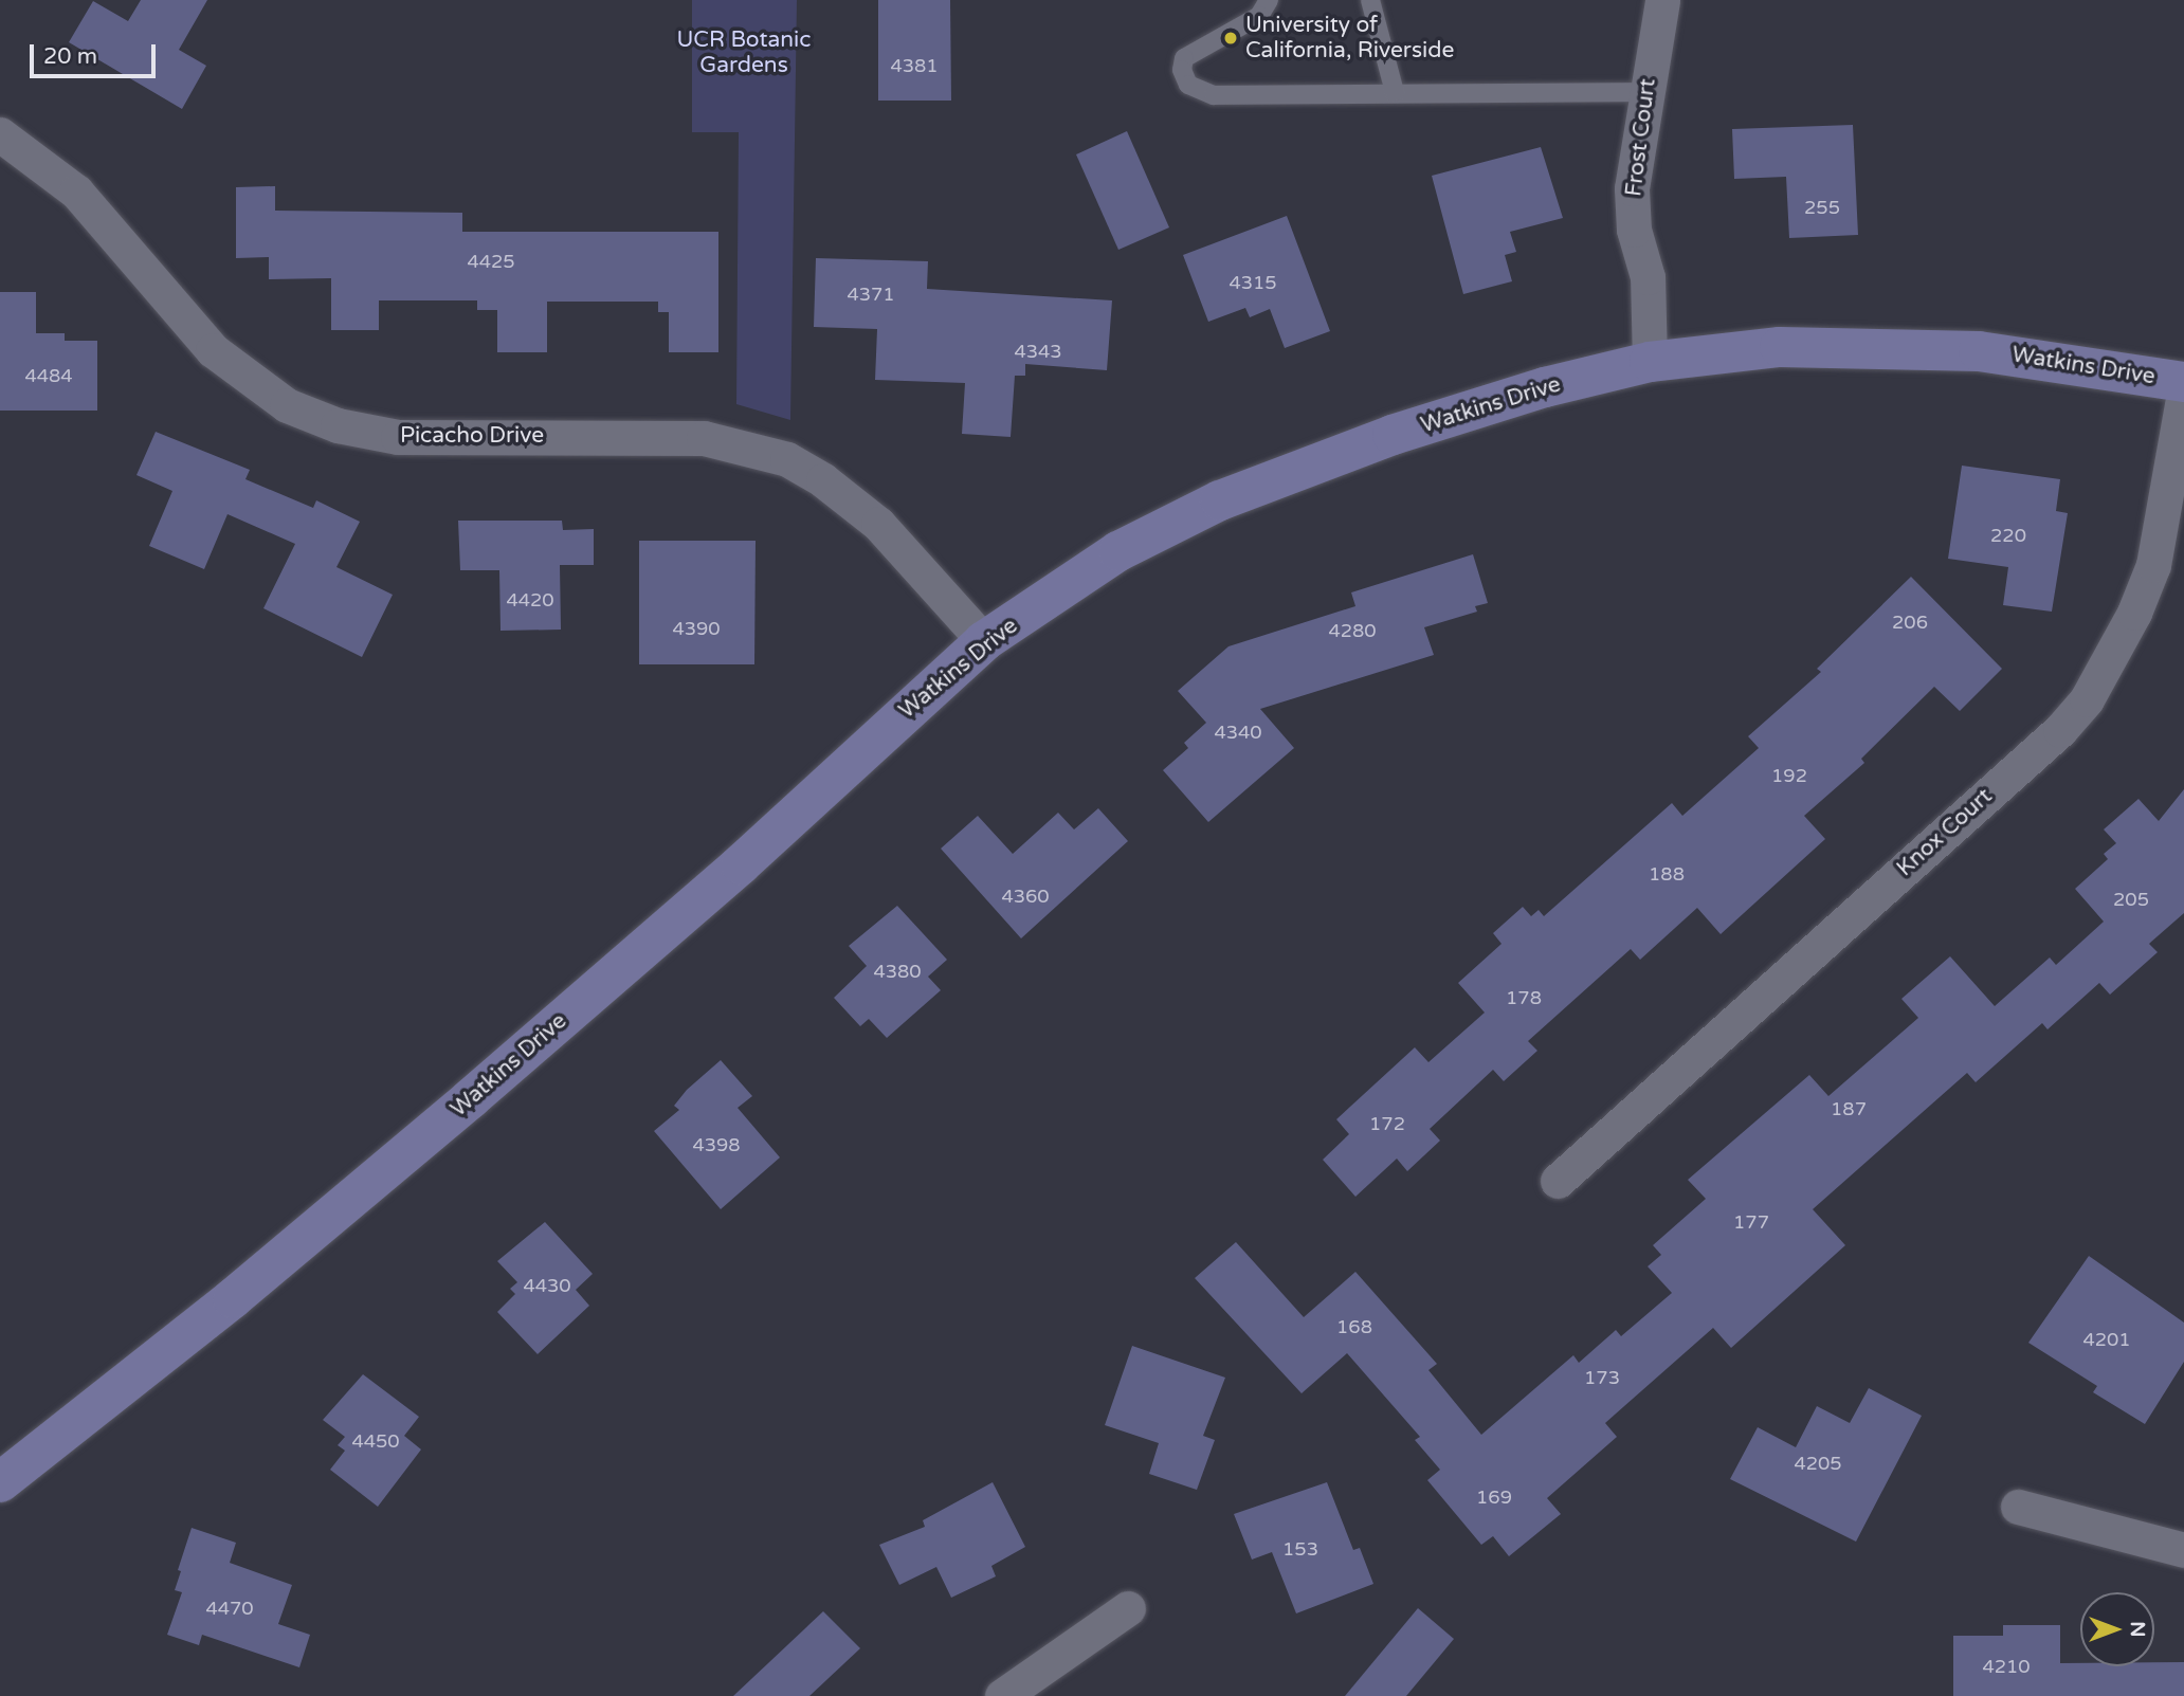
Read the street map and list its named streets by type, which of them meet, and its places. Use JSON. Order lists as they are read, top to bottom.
{
  "streets": {
    "main road": ["Watkins Drive"],
    "street": ["Frost Court", "Picacho Drive", "Knox Court"]
  },
  "crossings": [
    ["Frost Court", "Watkins Drive"],
    ["Watkins Drive", "Picacho Drive"]
  ],
  "parks": ["UCR Botanic Gardens"],
  "places": ["University of California, Riverside"],
  "house_numbers": [
    "4381",
    "255",
    "4425",
    "4315",
    "4371",
    "4343",
    "4484",
    "220",
    "4420",
    "206",
    "4390",
    "4280",
    "4340",
    "192",
    "188",
    "4360",
    "205",
    "4380",
    "178",
    "187",
    "172",
    "4398",
    "177",
    "4430",
    "168",
    "4201",
    "173",
    "4450",
    "4205",
    "169",
    "153",
    "4470",
    "4210"
  ],
  "scale_bar": "20 m",
  "north": "right"
}
